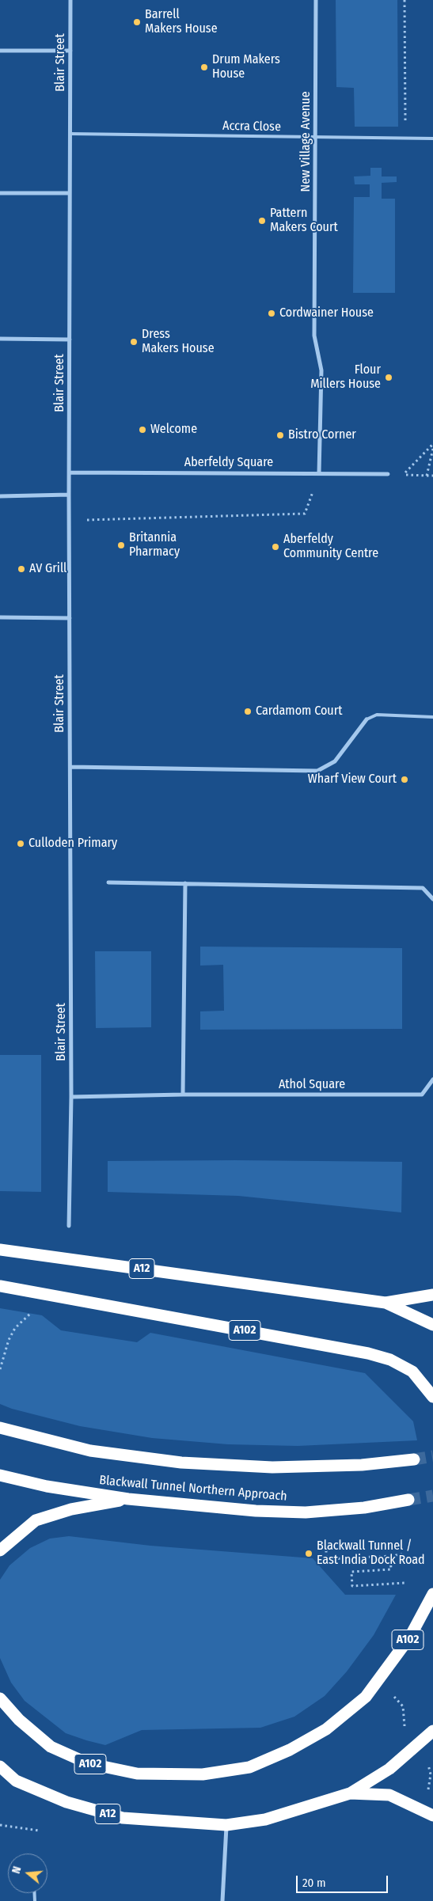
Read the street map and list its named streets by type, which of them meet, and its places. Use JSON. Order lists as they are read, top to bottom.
{
  "streets": {
    "highway": ["A12", "A102", "Blackwall Tunnel Northern Approach"],
    "street": [
      "Blair Street",
      "New Village Avenue",
      "Aberfeldy Square",
      "Athol Square"
    ],
    "lane": ["Accra Close"]
  },
  "crossings": [
    ["Blair Street", "Accra Close"],
    ["Blair Street", "Aberfeldy Square"],
    ["Blair Street", "Athol Square"],
    ["Accra Close", "New Village Avenue"],
    ["New Village Avenue", "Aberfeldy Square"]
  ],
  "places": [
    "Barrell Makers House",
    "Drum Makers House",
    "Pattern Makers Court",
    "Cordwainer House",
    "Dress Makers House",
    "Flour Millers House",
    "Welcome",
    "Bistro Corner",
    "Britannia Pharmacy",
    "Aberfeldy Community Centre",
    "AV Grill",
    "Cardamom Court",
    "Wharf View Court",
    "Culloden Primary",
    "Blackwall Tunnel / East India Dock Road"
  ],
  "scale_bar": "20 m",
  "north": "left"
}
